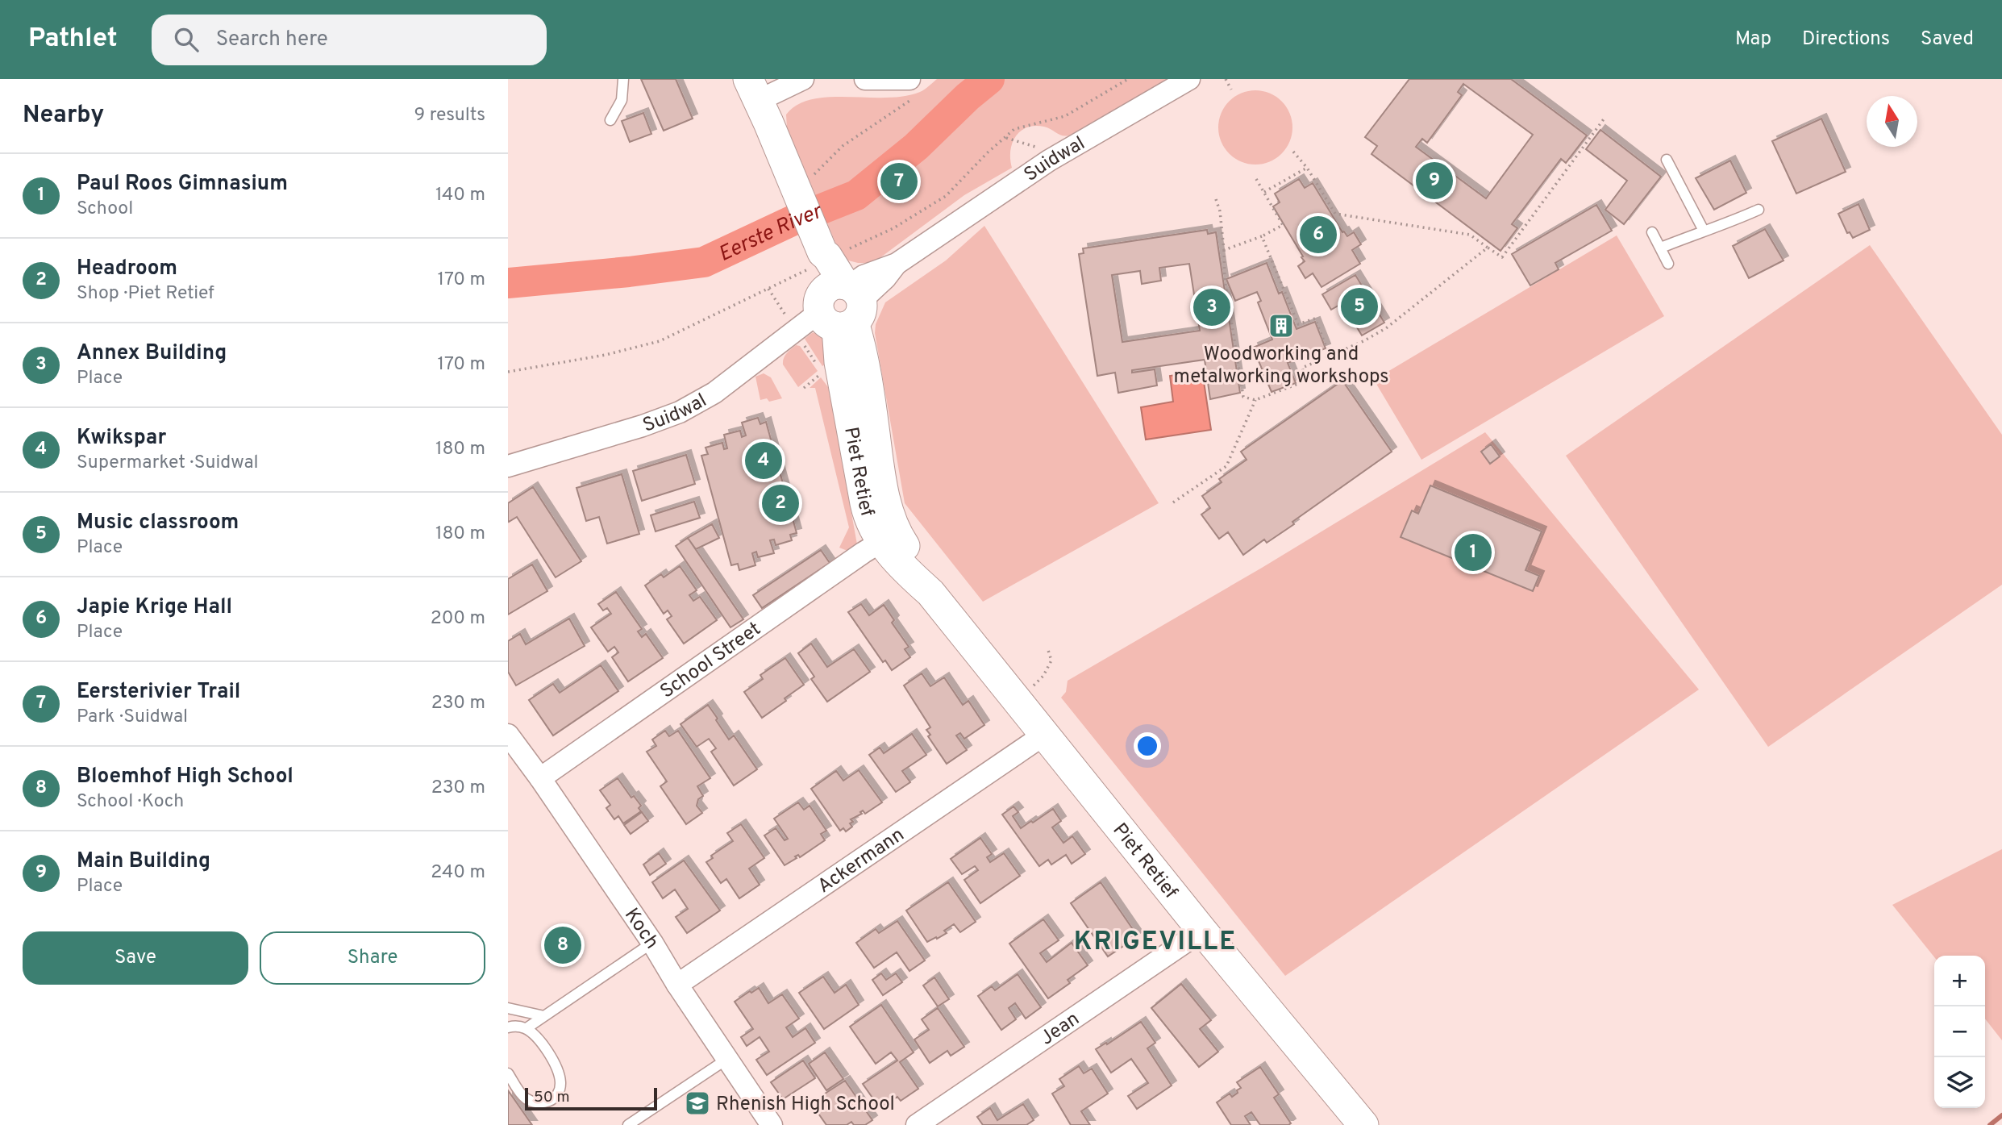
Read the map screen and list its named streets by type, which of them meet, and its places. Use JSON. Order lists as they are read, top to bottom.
{
  "streets": {
    "street": [
      "Suidwal",
      "Piet Retief",
      "School Street",
      "Ackermann",
      "Koch",
      "Jean"
    ]
  },
  "crossings": [
    ["Suidwal", "Piet Retief"],
    ["Piet Retief", "School Street"],
    ["Piet Retief", "Ackermann"],
    ["Piet Retief", "Jean"],
    ["School Street", "Koch"],
    ["Ackermann", "Koch"]
  ],
  "districts": ["KRIGEVILLE"],
  "water": ["Eerste River"],
  "places": {
    "building": ["Woodworking and metalworking workshops"],
    "school or university": ["Rhenish High School"]
  },
  "scale_bar": "50 m",
  "north": "top",
  "page": {
    "header": "Pathlet",
    "search": "Search here",
    "nav": ["Map", "Directions", "Saved"],
    "heading": ["Nearby", "9 results"],
    "list": [
      {
        "mark": "1",
        "name": "Paul Roos Gimnasium",
        "note": "School",
        "value": "140 m"
      },
      {
        "mark": "2",
        "name": "Headroom",
        "note": "Shop · Piet Retief",
        "value": "170 m"
      },
      {
        "mark": "3",
        "name": "Annex Building",
        "note": "Place",
        "value": "170 m"
      },
      {
        "mark": "4",
        "name": "Kwikspar",
        "note": "Supermarket · Suidwal",
        "value": "180 m"
      },
      {
        "mark": "5",
        "name": "Music classroom",
        "note": "Place",
        "value": "180 m"
      },
      {
        "mark": "6",
        "name": "Japie Krige Hall",
        "note": "Place",
        "value": "200 m"
      },
      {
        "mark": "7",
        "name": "Eersterivier Trail",
        "note": "Park · Suidwal",
        "value": "230 m"
      },
      {
        "mark": "8",
        "name": "Bloemhof High School",
        "note": "School · Koch",
        "value": "230 m"
      },
      {
        "mark": "9",
        "name": "Main Building",
        "note": "Place",
        "value": "240 m"
      }
    ],
    "pins": [
      "9",
      "7",
      "6",
      "5",
      "3",
      "4",
      "2",
      "1",
      "8"
    ],
    "buttons": ["Save", "Share"],
    "map_buttons": ["+", "−"],
    "scale": "50 m"
  }
}
